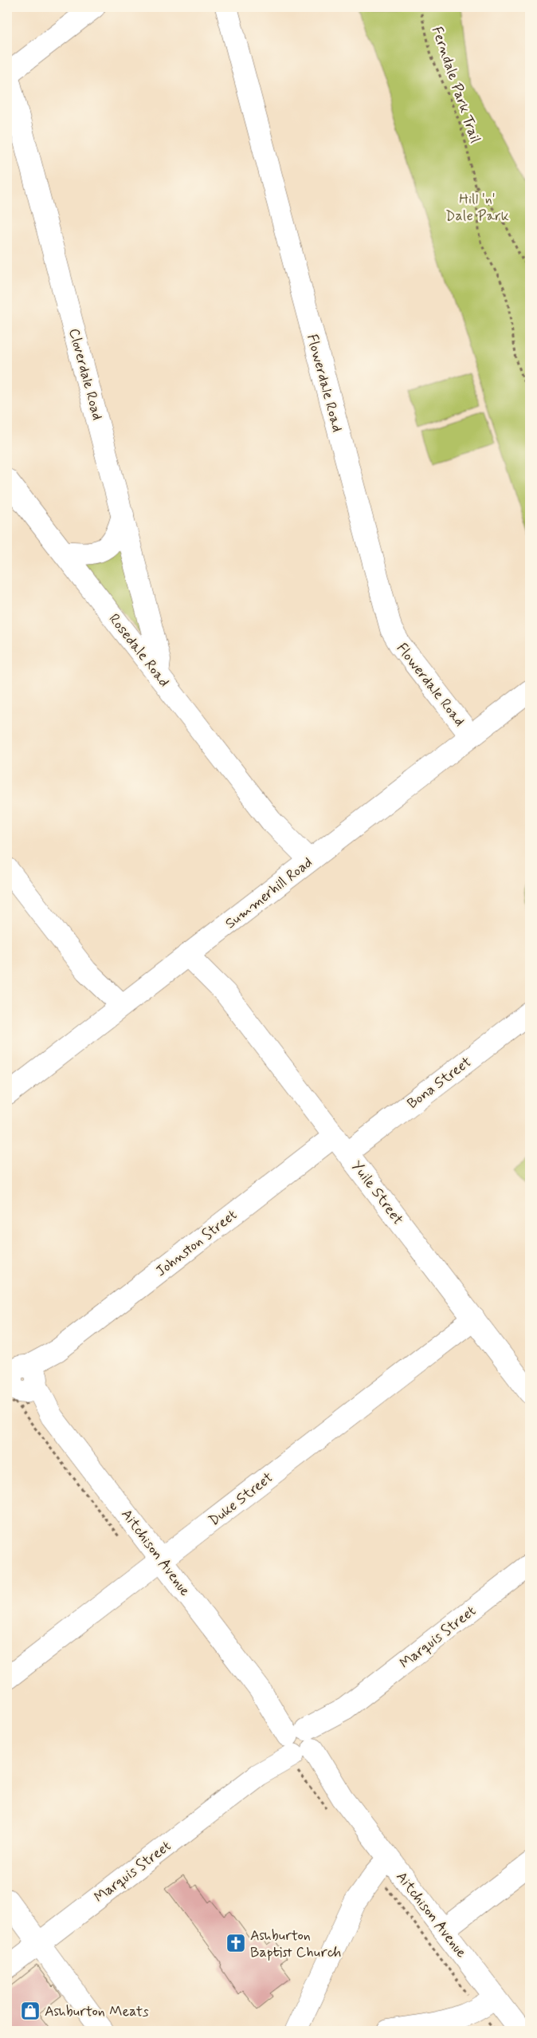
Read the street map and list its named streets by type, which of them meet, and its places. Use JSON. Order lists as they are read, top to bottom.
{
  "streets": {
    "street": [
      "Cloverdale Road",
      "Flowerdale Road",
      "Rosedale Road",
      "Summerhill Road",
      "Bona Street",
      "Yuile Street",
      "Johnston Street",
      "Duke Street",
      "Aitchison Avenue",
      "Marquis Street"
    ],
    "path": ["Ferndale Park Trail"]
  },
  "crossings": [
    ["Cloverdale Road", "Rosedale Road"],
    ["Flowerdale Road", "Summerhill Road"],
    ["Rosedale Road", "Summerhill Road"],
    ["Summerhill Road", "Yuile Street"],
    ["Bona Street", "Yuile Street"],
    ["Yuile Street", "Johnston Street"],
    ["Yuile Street", "Duke Street"],
    ["Johnston Street", "Aitchison Avenue"],
    ["Duke Street", "Aitchison Avenue"],
    ["Aitchison Avenue", "Marquis Street"]
  ],
  "parks": ["Hill 'n' Dale Park"],
  "places": {
    "church": ["Ashburton Baptist Church"],
    "shop": ["Ashburton Meats"]
  }
}
